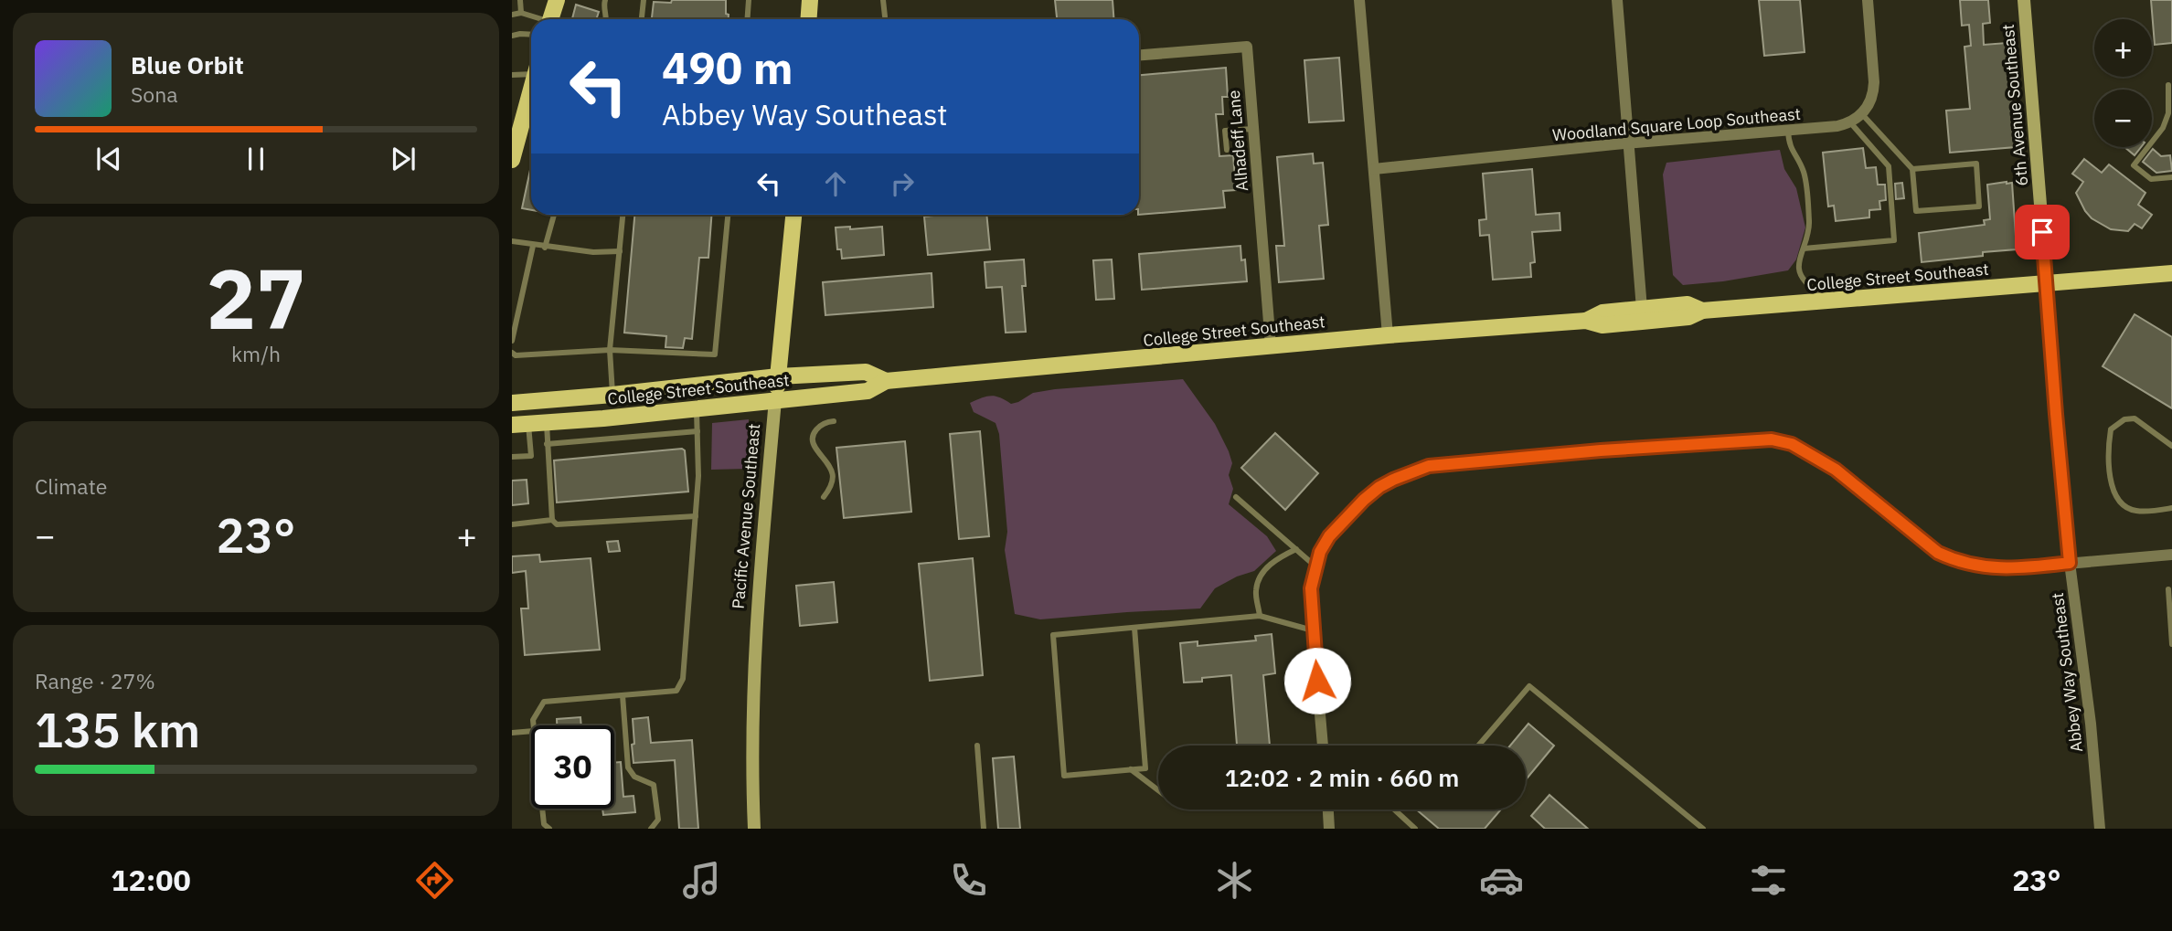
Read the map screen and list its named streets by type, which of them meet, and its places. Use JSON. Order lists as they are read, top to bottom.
{
  "streets": {
    "main road": ["6th Avenue Southeast", "College Street Southeast", "Pacific Avenue Southeast"],
    "street": ["Woodland Square Loop Southeast", "Alhadeff Lane", "Abbey Way Southeast"]
  },
  "crossings": [
    ["6th Avenue Southeast", "College Street Southeast"],
    ["6th Avenue Southeast", "Abbey Way Southeast"],
    ["Alhadeff Lane", "College Street Southeast"],
    ["College Street Southeast", "Pacific Avenue Southeast"],
    ["College Street Southeast", "Abbey Way Southeast"]
  ],
  "page": {
    "map_buttons": ["+", "−"],
    "turn": ["490 m", "Abbey Way Southeast"],
    "song": ["Blue Orbit", "Sona"],
    "tile": [
      ["27", "km/h"],
      "Climate",
      ["Range · 27%", "135 km"]
    ],
    "heat": ["−", "23°", "+"],
    "limit": "30",
    "trip": "12:02 · 2 min · 660 m",
    "tabs": ["12:00", "23°"]
  }
}
